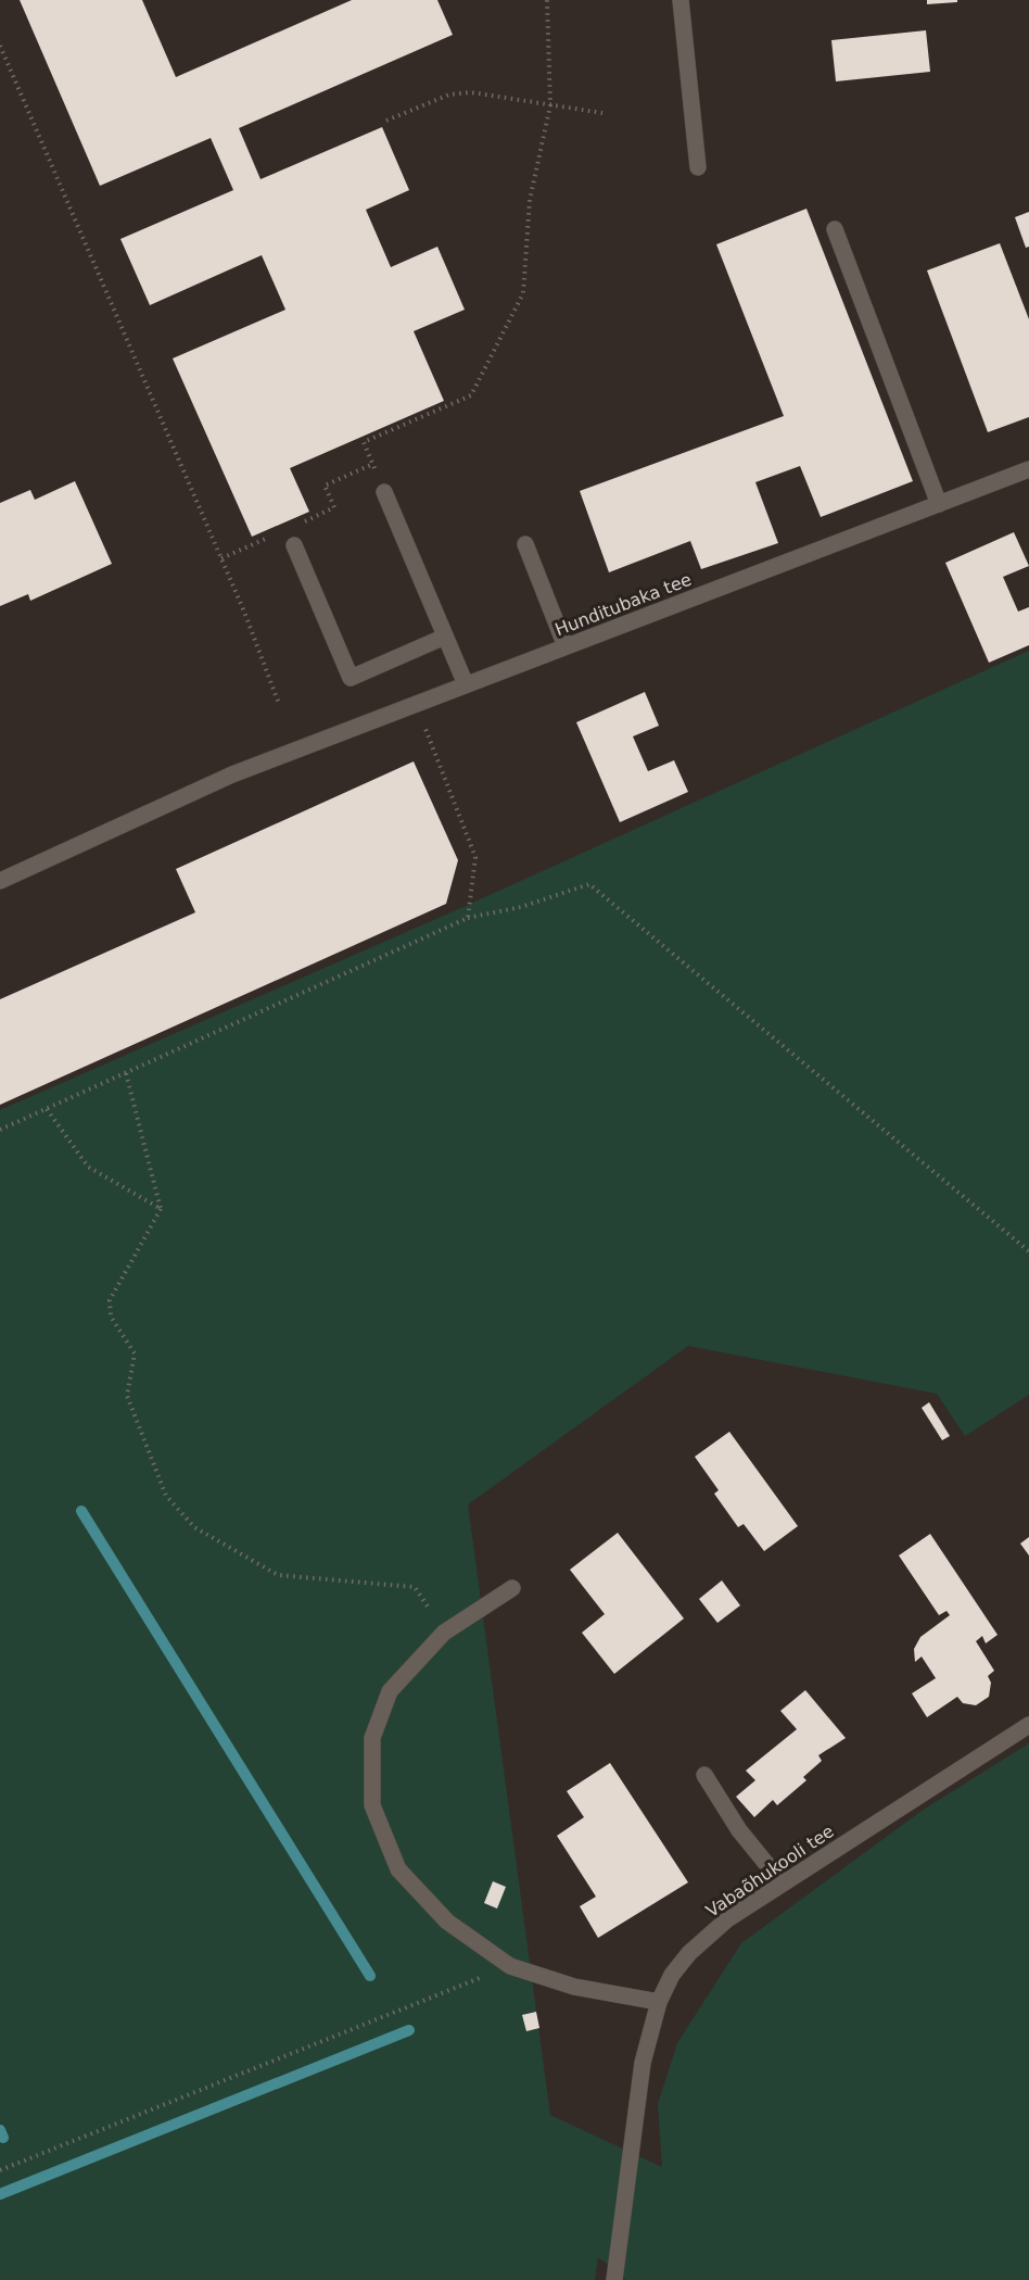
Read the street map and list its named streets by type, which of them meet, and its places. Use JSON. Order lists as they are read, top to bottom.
{
  "streets": {
    "street": ["Hunditubaka tee", "Vabaõhukooli tee"]
  }
}
